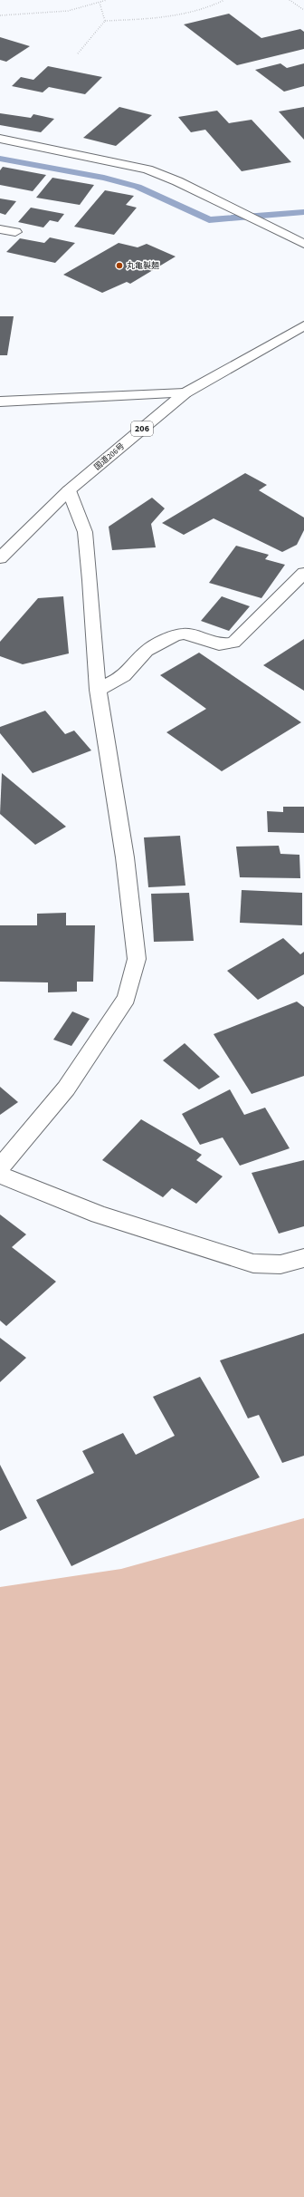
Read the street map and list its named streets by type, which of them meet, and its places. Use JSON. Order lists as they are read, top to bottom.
{
  "streets": {
    "main road": ["206", "国道206号"]
  },
  "places": ["丸亀製麺"]
}
